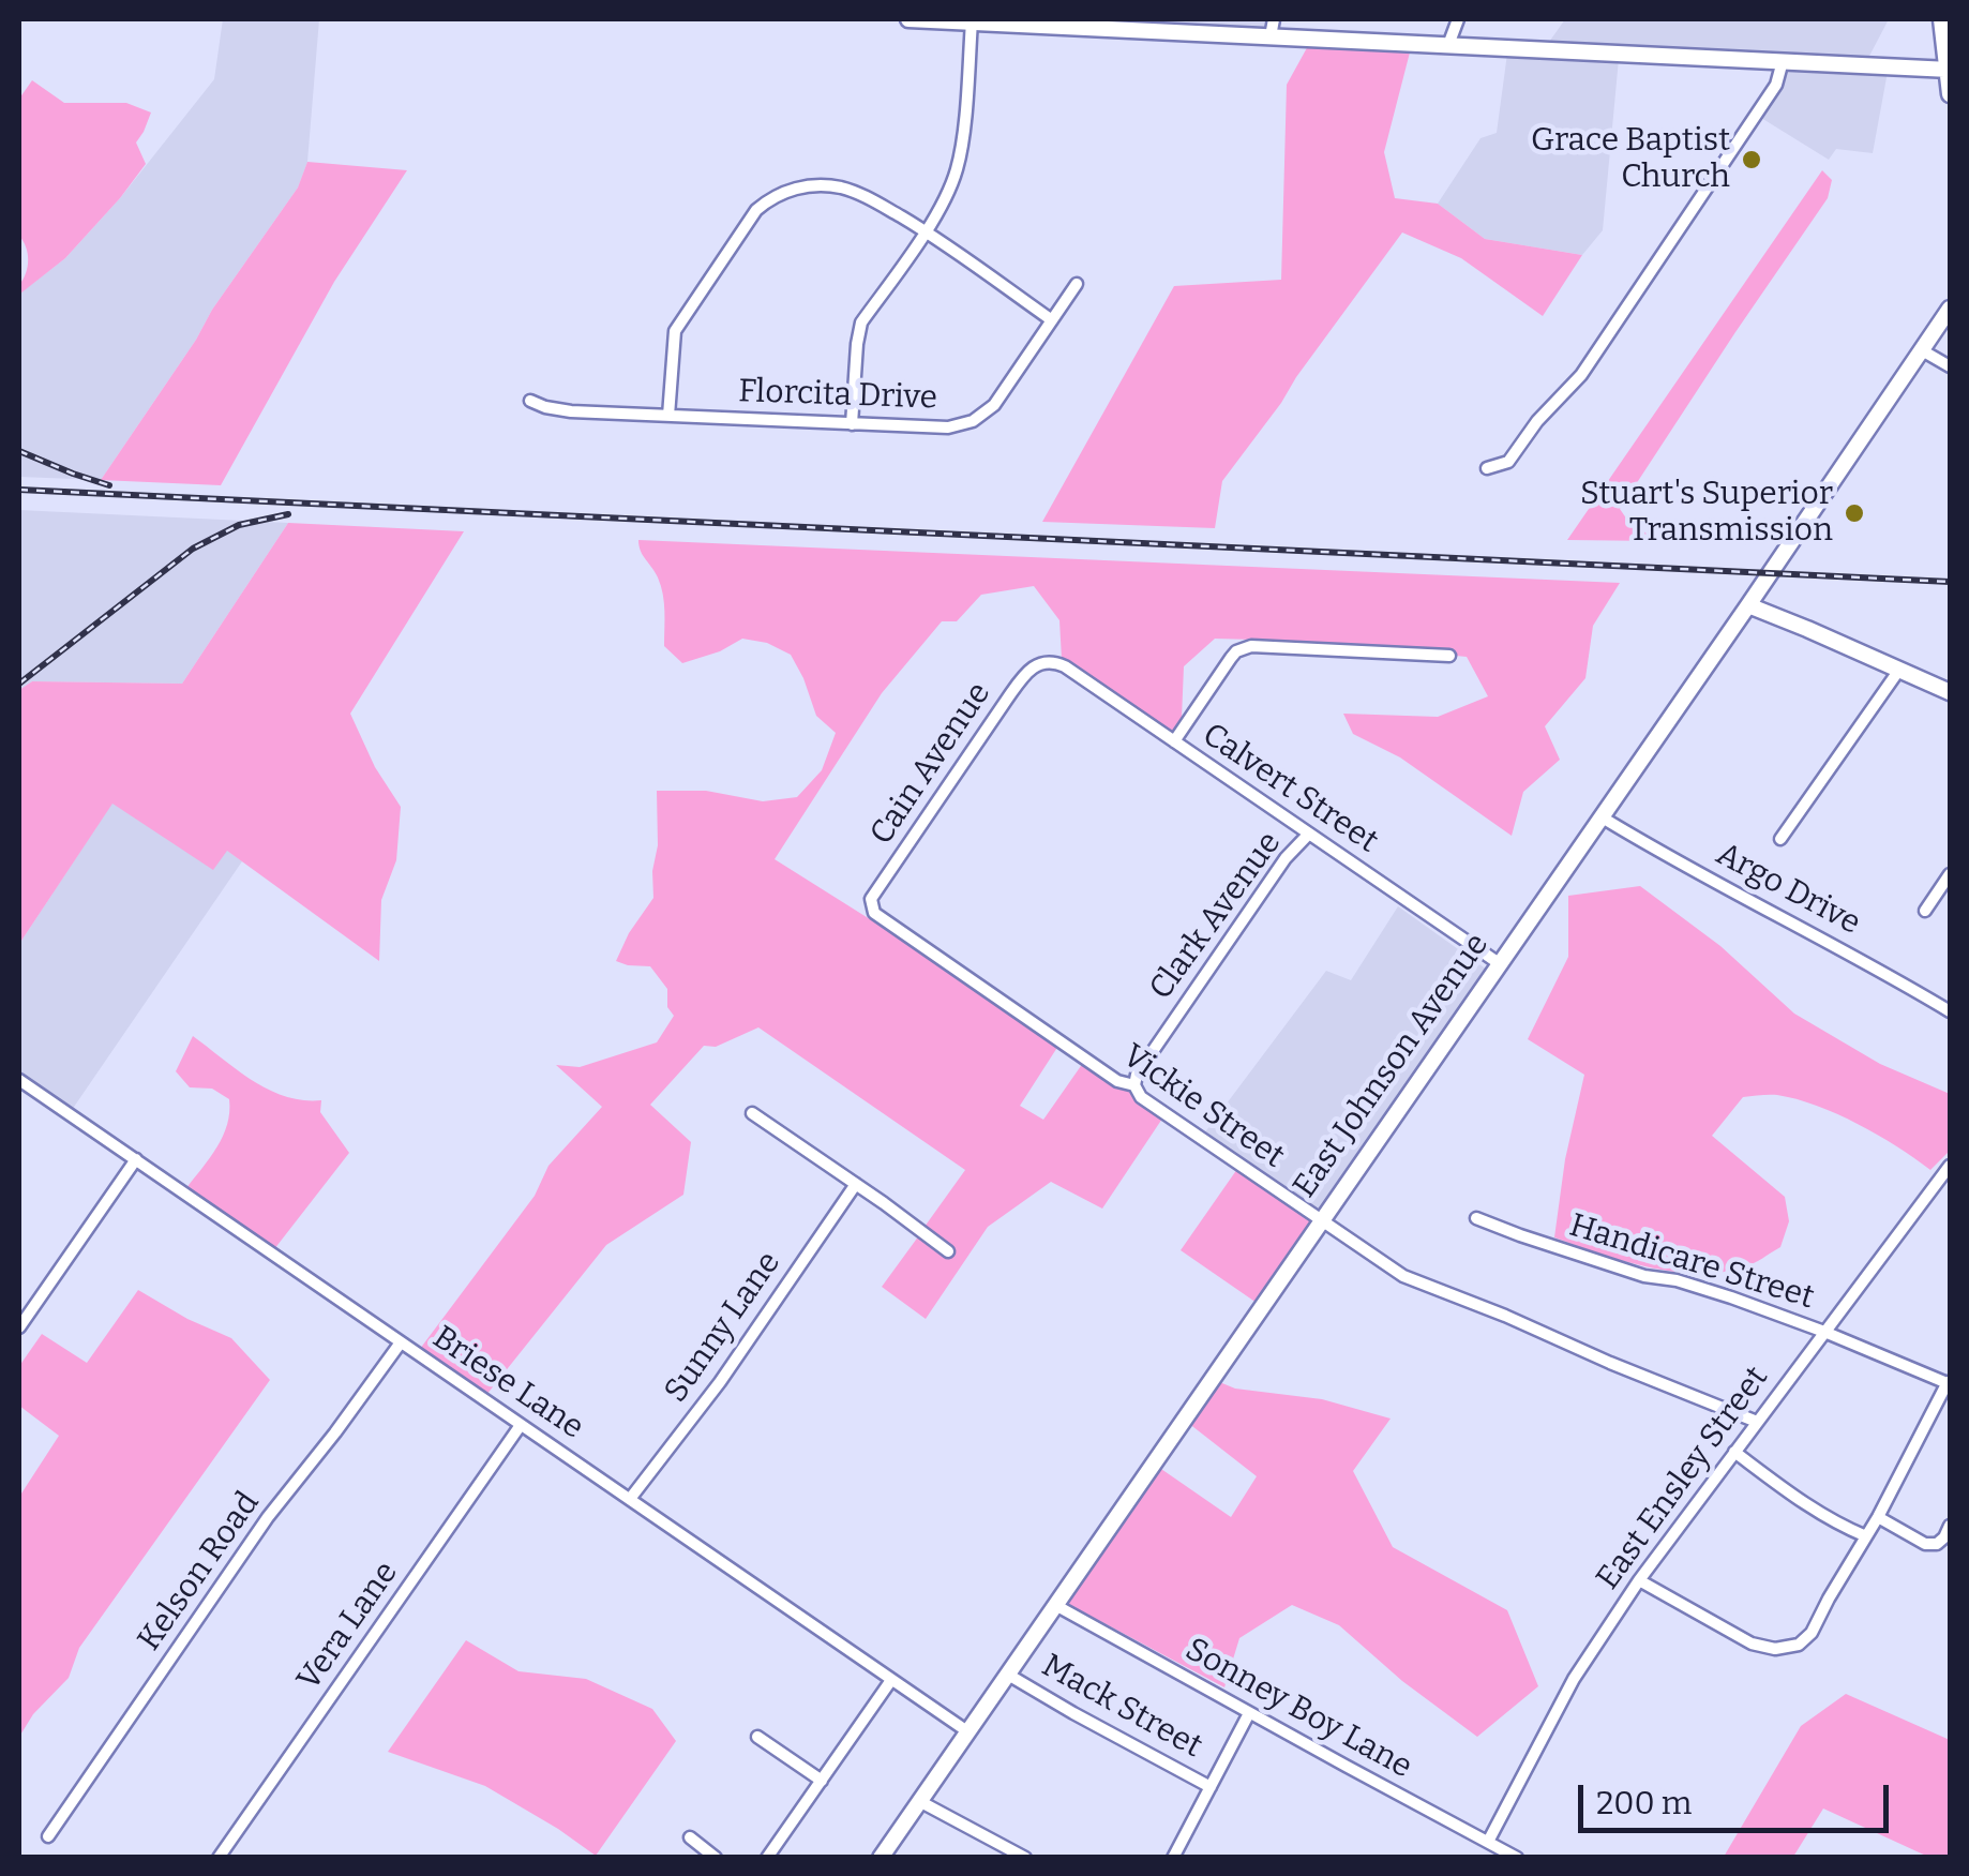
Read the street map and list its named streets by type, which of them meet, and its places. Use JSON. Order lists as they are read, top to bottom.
{
  "streets": {
    "main road": ["East Johnson Avenue"],
    "street": [
      "Florcita Drive",
      "Cain Avenue",
      "Calvert Street",
      "Argo Drive",
      "Clark Avenue",
      "Vickie Street",
      "Handicare Street",
      "Sunny Lane",
      "Briese Lane",
      "East Ensley Street",
      "Kelson Road",
      "Vera Lane",
      "Mack Street",
      "Sonney Boy Lane"
    ]
  },
  "crossings": [
    ["Cain Avenue", "Calvert Street"],
    ["Cain Avenue", "Vickie Street"],
    ["Calvert Street", "Clark Avenue"],
    ["Calvert Street", "East Johnson Avenue"],
    ["Argo Drive", "East Johnson Avenue"],
    ["Clark Avenue", "Vickie Street"],
    ["East Johnson Avenue", "Vickie Street"],
    ["East Johnson Avenue", "Briese Lane"],
    ["East Johnson Avenue", "Mack Street"],
    ["East Johnson Avenue", "Sonney Boy Lane"],
    ["Vickie Street", "East Ensley Street"],
    ["Handicare Street", "East Ensley Street"],
    ["Sunny Lane", "Briese Lane"],
    ["Briese Lane", "Kelson Road"],
    ["Briese Lane", "Vera Lane"],
    ["East Ensley Street", "Sonney Boy Lane"]
  ],
  "places": ["Grace Baptist Church", "Stuart's Superior Transmission"],
  "scale_bar": "200 m"
}
